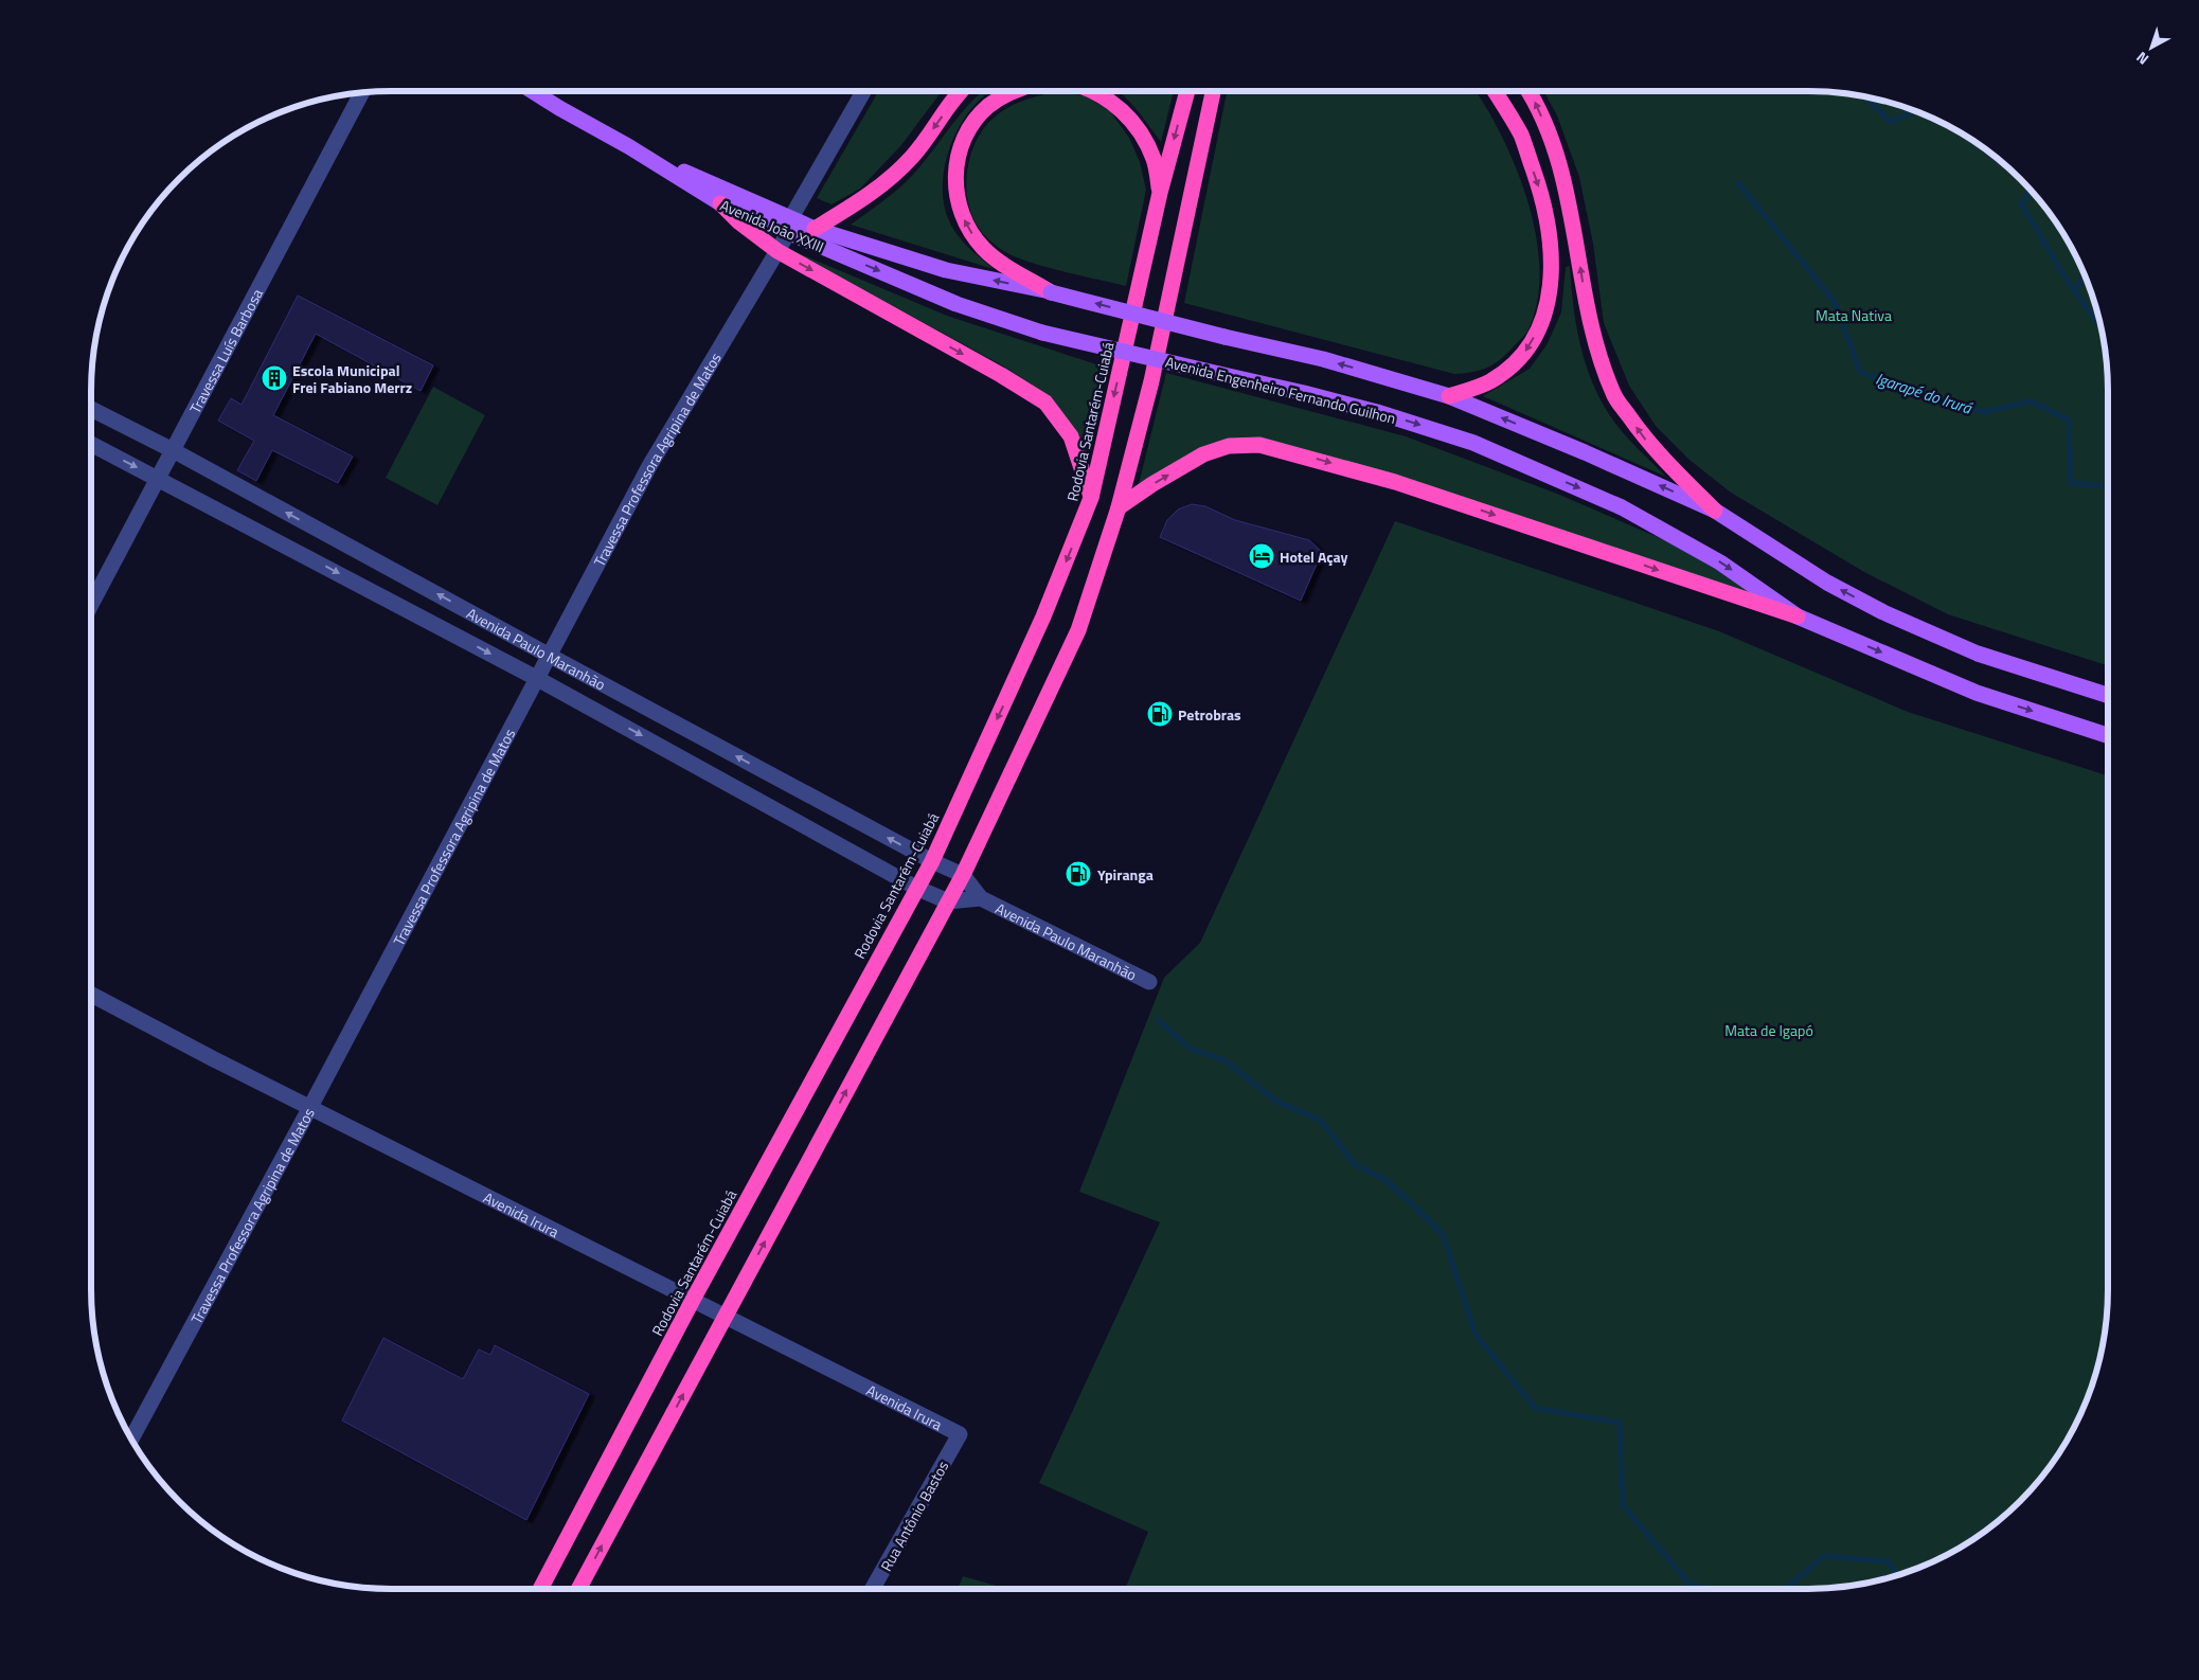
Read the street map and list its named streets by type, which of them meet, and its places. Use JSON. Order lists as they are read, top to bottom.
{
  "streets": {
    "highway": ["Rodovia Santarém-Cuiabá"],
    "main road": ["Avenida João XXIII", "Avenida Engenheiro Fernando Guilhon"],
    "street": [
      "Travessa Luís Barbosa",
      "Travessa Professora Agripina de Matos",
      "Avenida Paulo Maranhão",
      "Avenida Irura",
      "Rua Antônio Bastos"
    ]
  },
  "crossings": [
    ["Avenida João XXIII", "Avenida Engenheiro Fernando Guilhon"],
    ["Avenida João XXIII", "Travessa Professora Agripina de Matos"],
    ["Travessa Luís Barbosa", "Avenida Paulo Maranhão"],
    ["Rodovia Santarém-Cuiabá", "Avenida Paulo Maranhão"],
    ["Rodovia Santarém-Cuiabá", "Avenida Irura"],
    ["Travessa Professora Agripina de Matos", "Avenida Paulo Maranhão"],
    ["Travessa Professora Agripina de Matos", "Avenida Irura"],
    ["Avenida Irura", "Rua Antônio Bastos"]
  ],
  "water": ["Igarapé do Irurá"],
  "parks": ["Mata Nativa", "Mata de Igapó"],
  "places": {
    "building": ["Escola Municipal Frei Fabiano Merrz"],
    "hotel": ["Hotel Açay"],
    "fuel station": ["Petrobras", "Ypiranga"]
  },
  "north": "bottom left"
}
